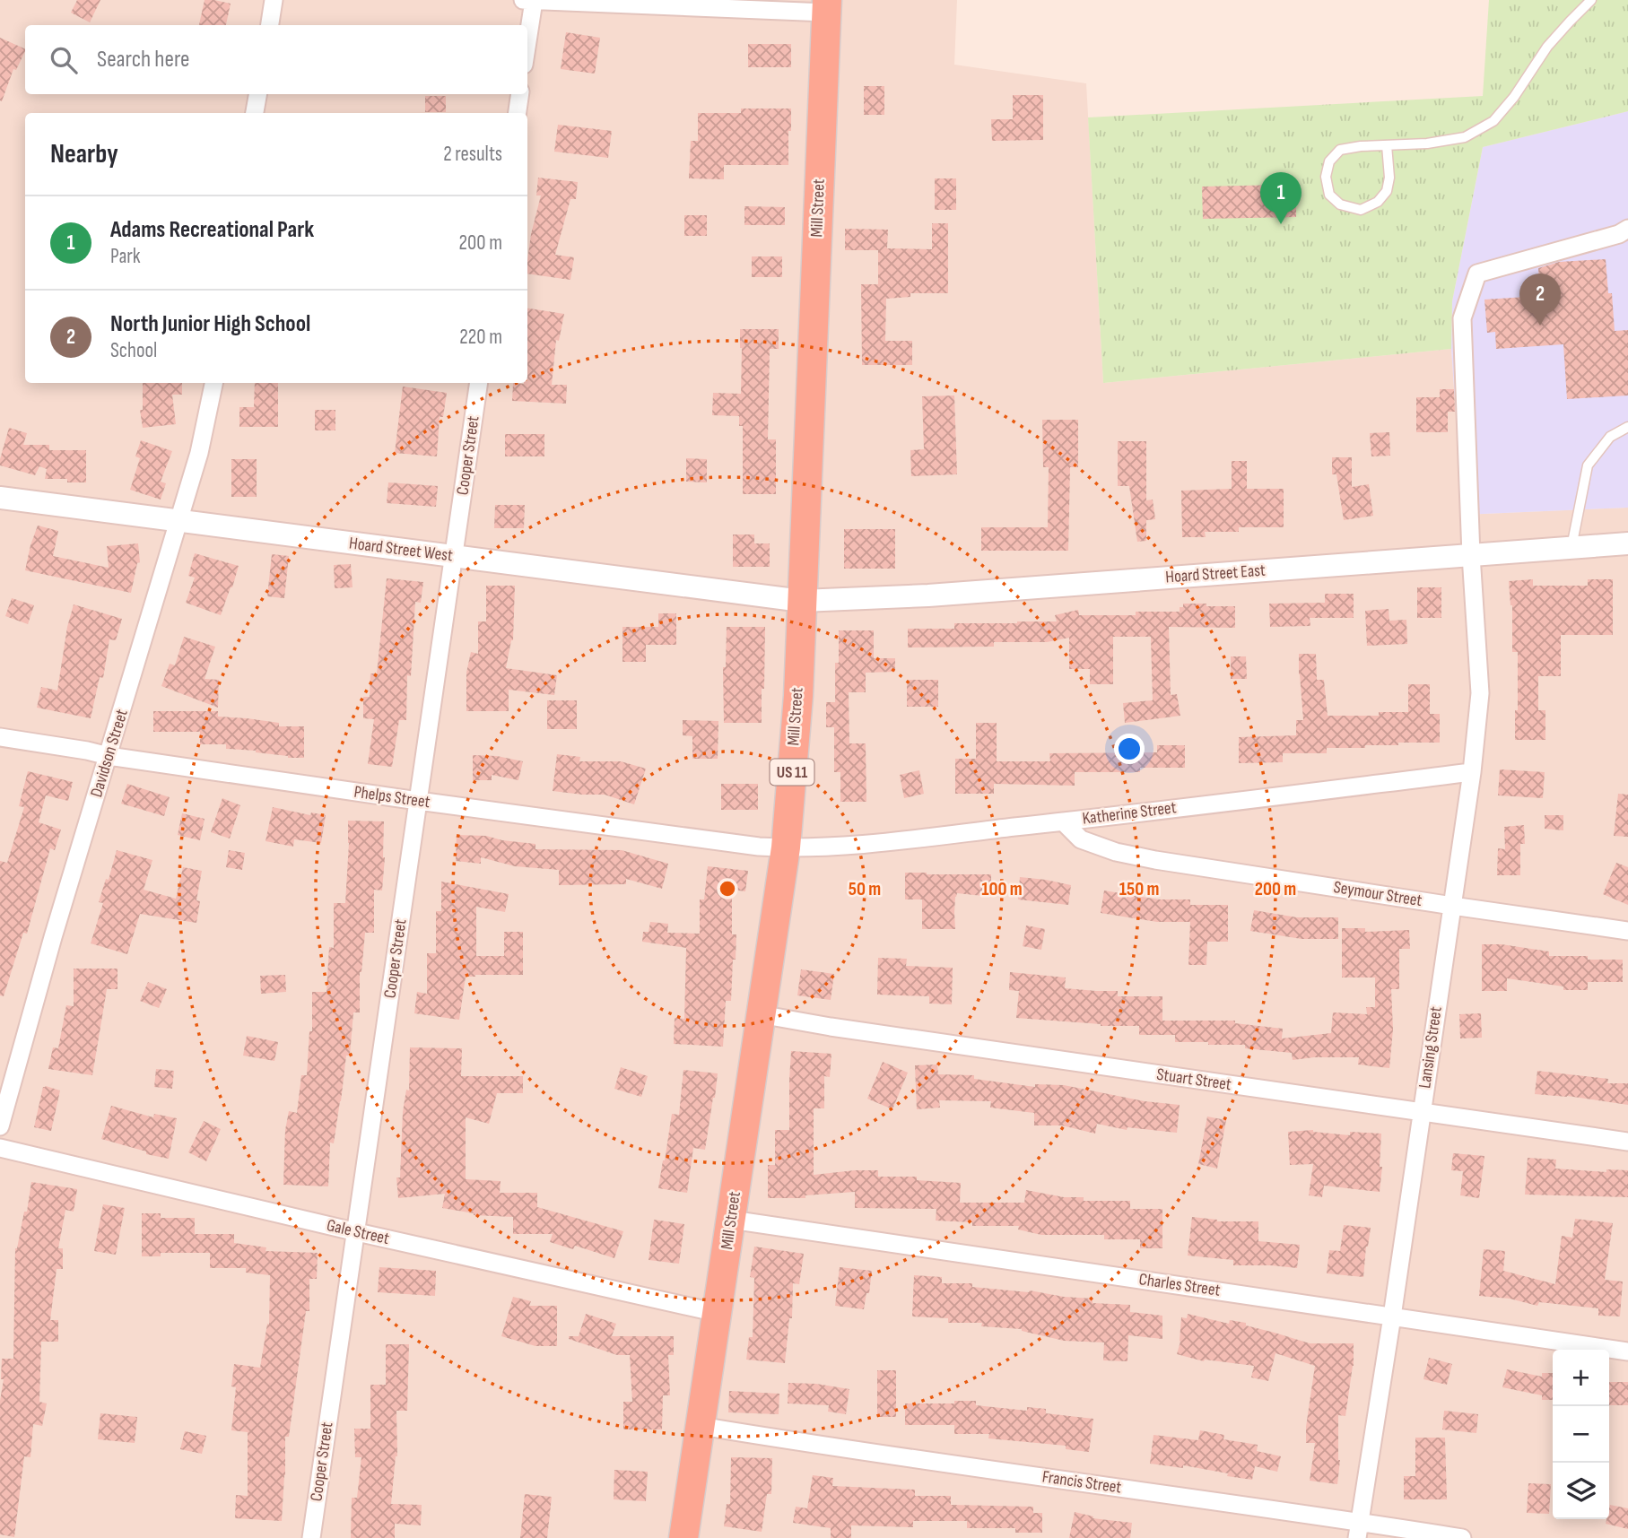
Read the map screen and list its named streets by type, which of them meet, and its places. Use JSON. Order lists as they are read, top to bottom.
{
  "streets": {
    "highway": ["Mill Street", "US 11"],
    "street": [
      "Cooper Street",
      "Hoard Street West",
      "Hoard Street East",
      "Davidson Street",
      "Phelps Street",
      "Katherine Street",
      "Seymour Street",
      "Lansing Street",
      "Stuart Street",
      "Gale Street",
      "Charles Street",
      "Francis Street"
    ]
  },
  "crossings": [
    ["Mill Street", "Hoard Street West"],
    ["Mill Street", "Hoard Street East"],
    ["Mill Street", "Phelps Street"],
    ["Mill Street", "Katherine Street"],
    ["Mill Street", "Stuart Street"],
    ["Mill Street", "Gale Street"],
    ["Mill Street", "Charles Street"],
    ["Mill Street", "Francis Street"],
    ["Cooper Street", "Hoard Street West"],
    ["Cooper Street", "Phelps Street"],
    ["Cooper Street", "Gale Street"],
    ["Hoard Street West", "Hoard Street East"],
    ["Hoard Street West", "Davidson Street"],
    ["Hoard Street East", "Lansing Street"],
    ["Davidson Street", "Phelps Street"],
    ["Phelps Street", "Katherine Street"],
    ["Katherine Street", "Seymour Street"],
    ["Katherine Street", "Lansing Street"],
    ["Seymour Street", "Lansing Street"],
    ["Lansing Street", "Stuart Street"],
    ["Lansing Street", "Charles Street"],
    ["Lansing Street", "Francis Street"]
  ],
  "page": {
    "search": "Search here",
    "heading": ["Nearby", "2 results"],
    "pins": ["1", "2"],
    "list": [
      {
        "mark": "1",
        "name": "Adams Recreational Park",
        "note": "Park",
        "value": "200 m"
      },
      {
        "mark": "2",
        "name": "North Junior High School",
        "note": "School",
        "value": "220 m"
      }
    ],
    "map_buttons": ["+", "−"]
  },
  "rings": [
    "50 m",
    "100 m",
    "150 m",
    "200 m"
  ]
}
